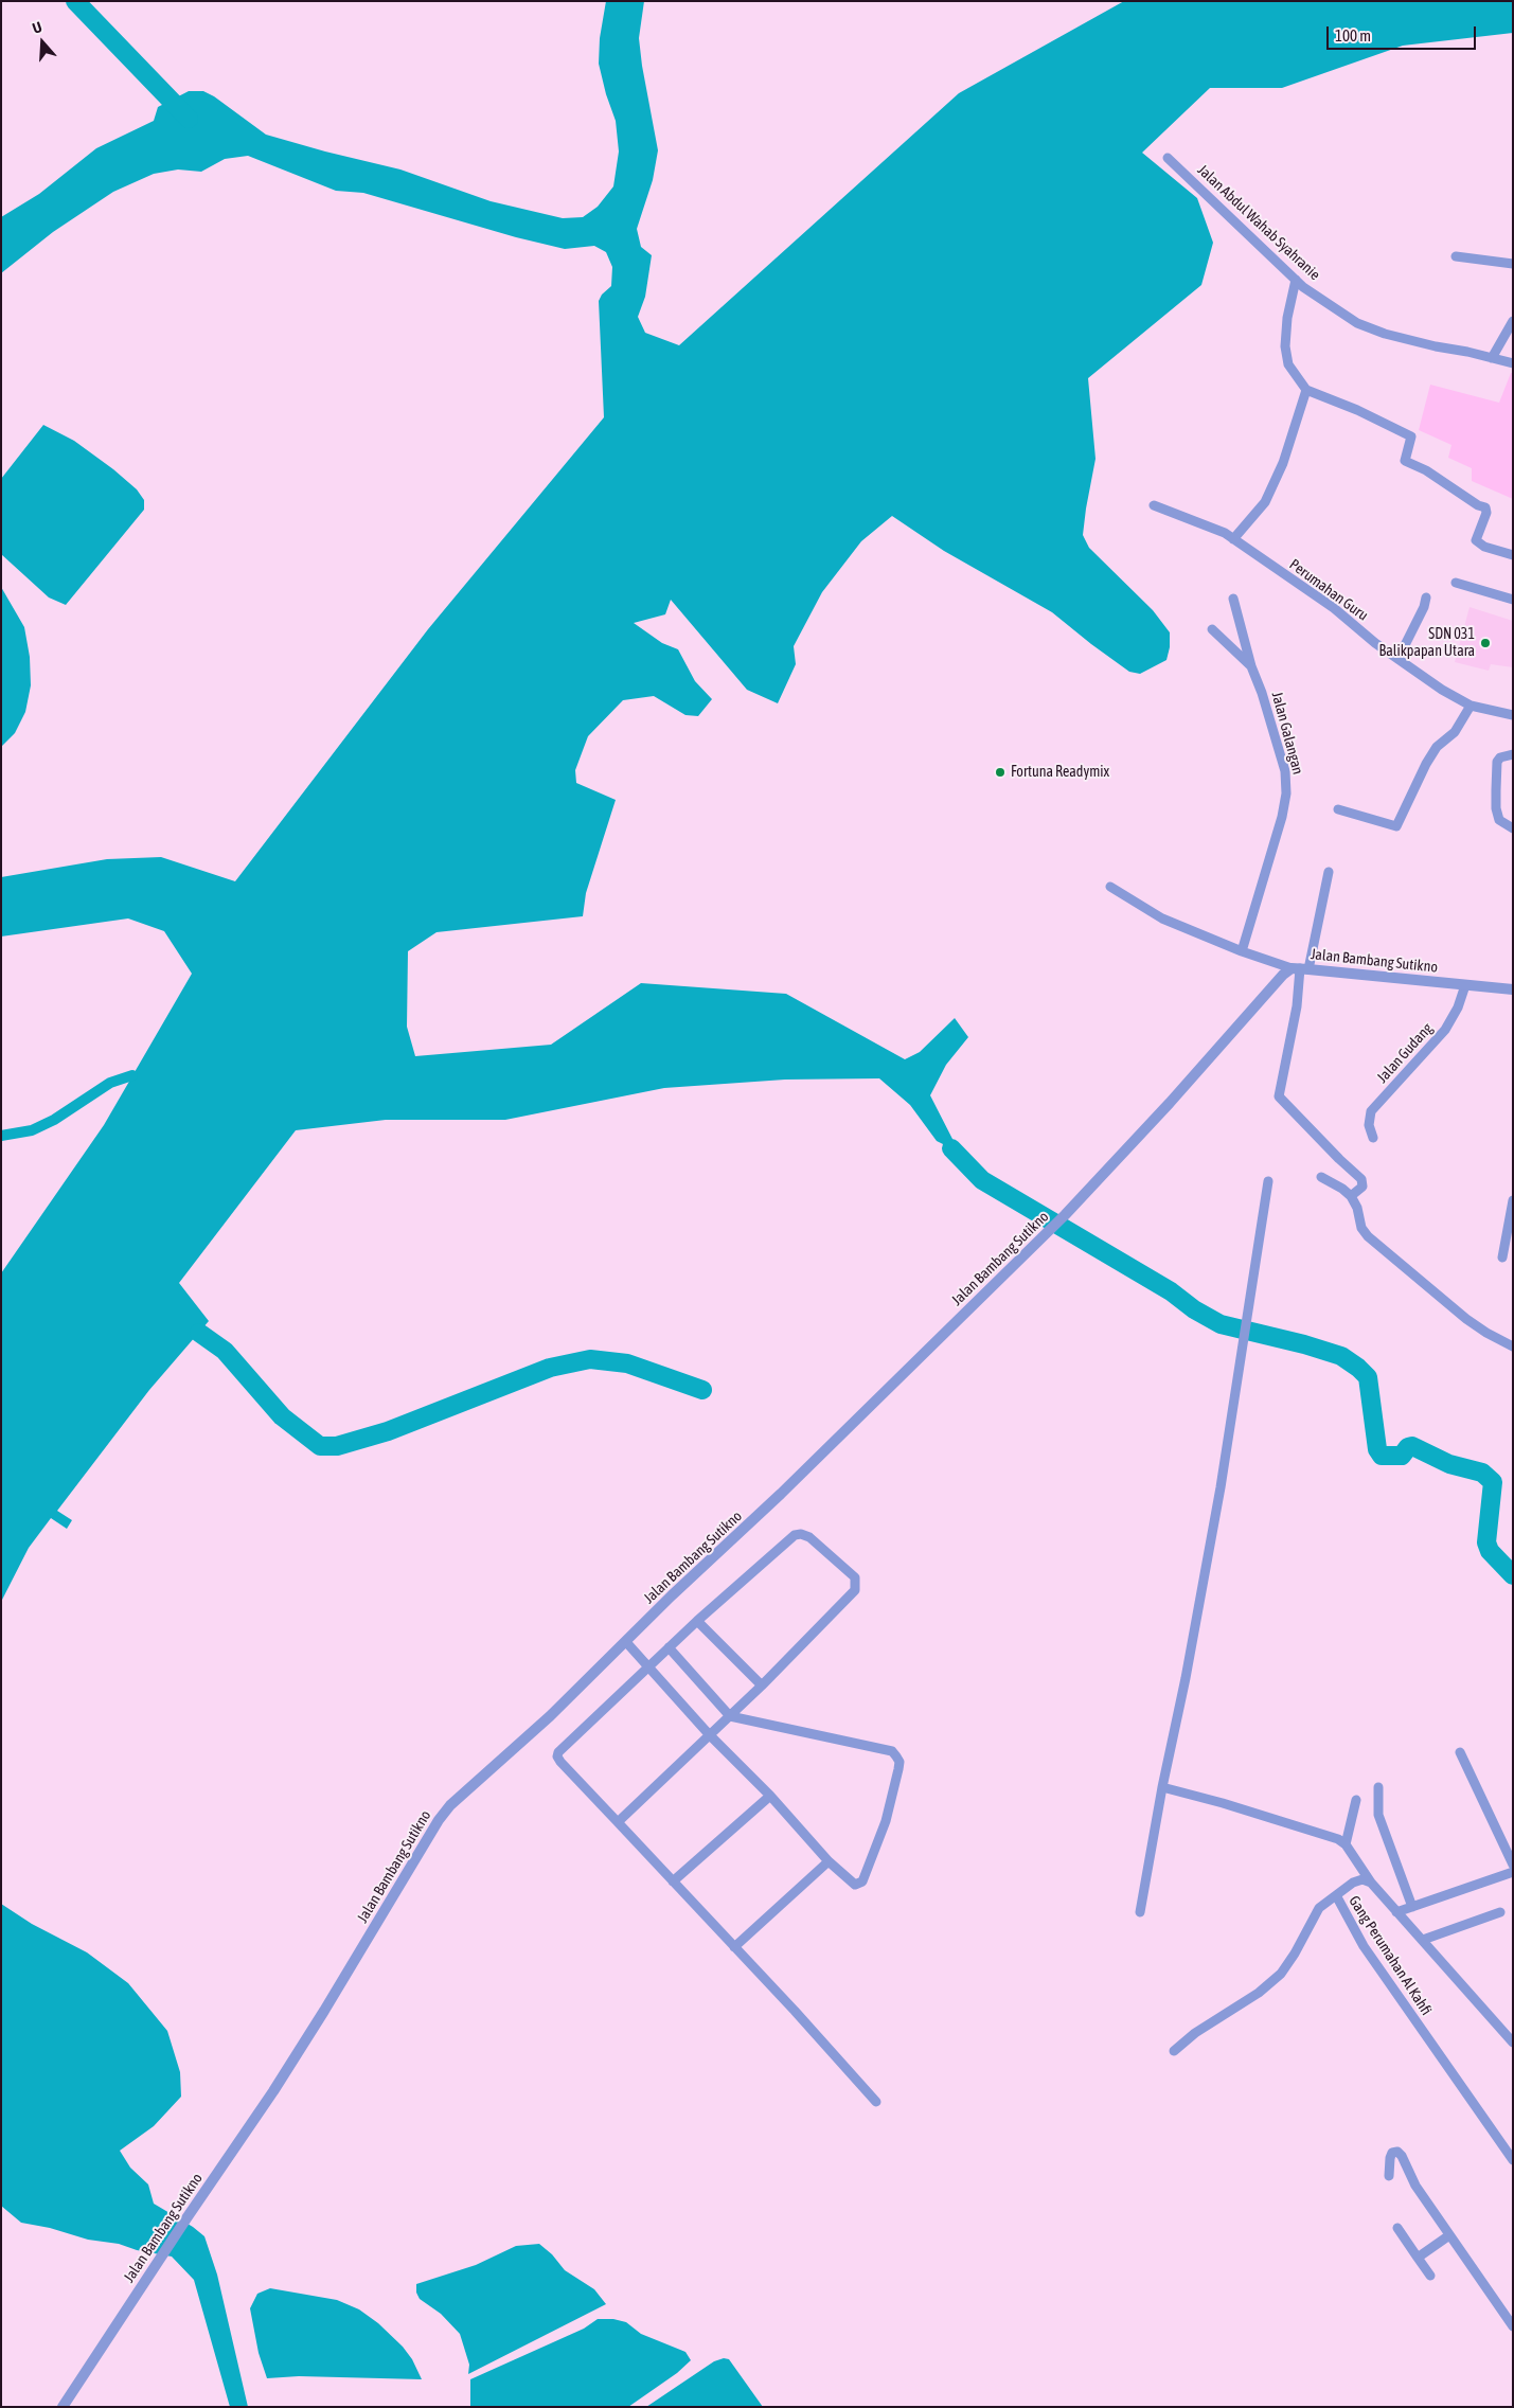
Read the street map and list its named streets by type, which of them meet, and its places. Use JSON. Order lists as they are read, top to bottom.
{
  "streets": {
    "street": [
      "Jalan Abdul Wahab Syahranie",
      "Perumahan Guru",
      "Jalan Galangan",
      "Jalan Bambang Sutikno",
      "Jalan Gudang",
      "Gang Perumahan Al Kahfi"
    ]
  },
  "crossings": [
    ["Jalan Bambang Sutikno", "Jalan Gudang"]
  ],
  "places": ["SDN 031 Balikpapan Utara", "Fortuna Readymix"],
  "scale_bar": "100 m",
  "north": "top"
}
